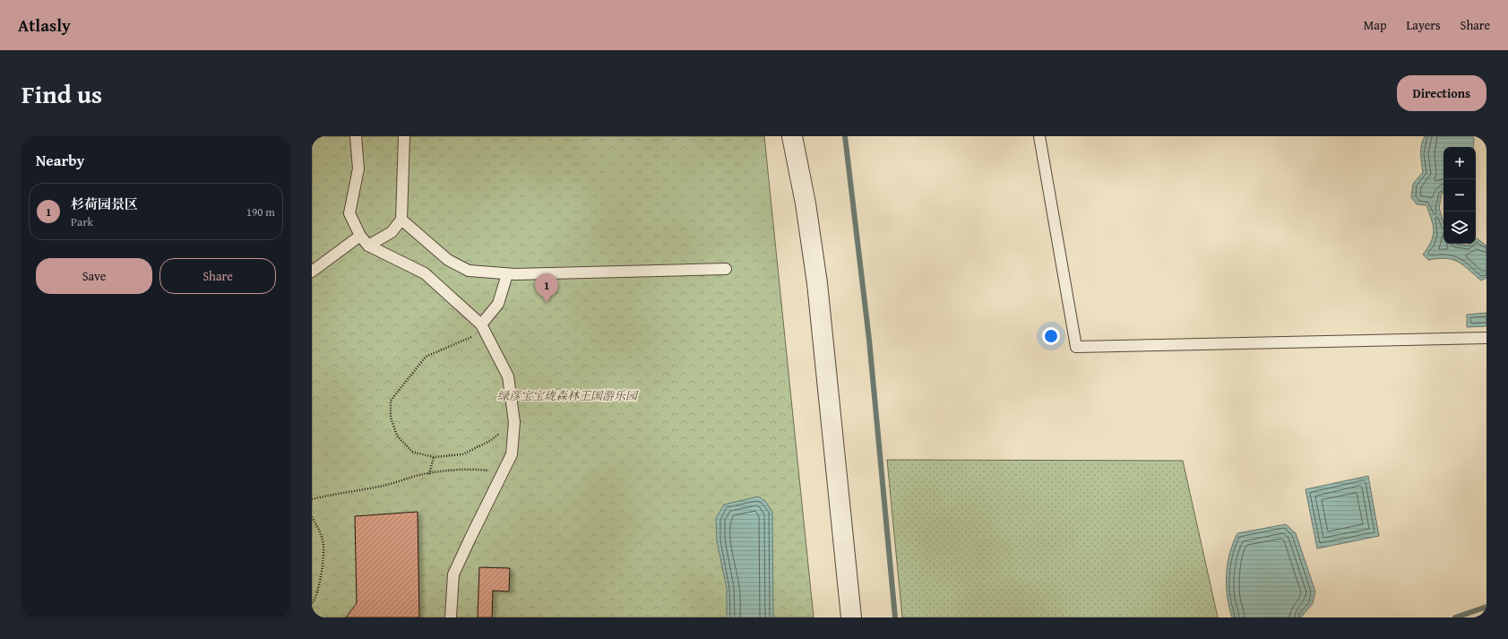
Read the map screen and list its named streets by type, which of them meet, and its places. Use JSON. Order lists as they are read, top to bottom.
{
  "parks": ["绿彦宝宝珑森林王国游乐园"],
  "page": {
    "header": "Atlasly",
    "nav": ["Map", "Layers", "Share"],
    "title": "Find us",
    "buttons": [
      "Directions",
      ["Save", "Share"]
    ],
    "heading": "Nearby",
    "map_buttons": ["+", "−"],
    "list": [
      {
        "mark": "1",
        "name": "杉荷园景区",
        "note": "Park",
        "value": "190 m"
      }
    ],
    "pins": "1"
  }
}
